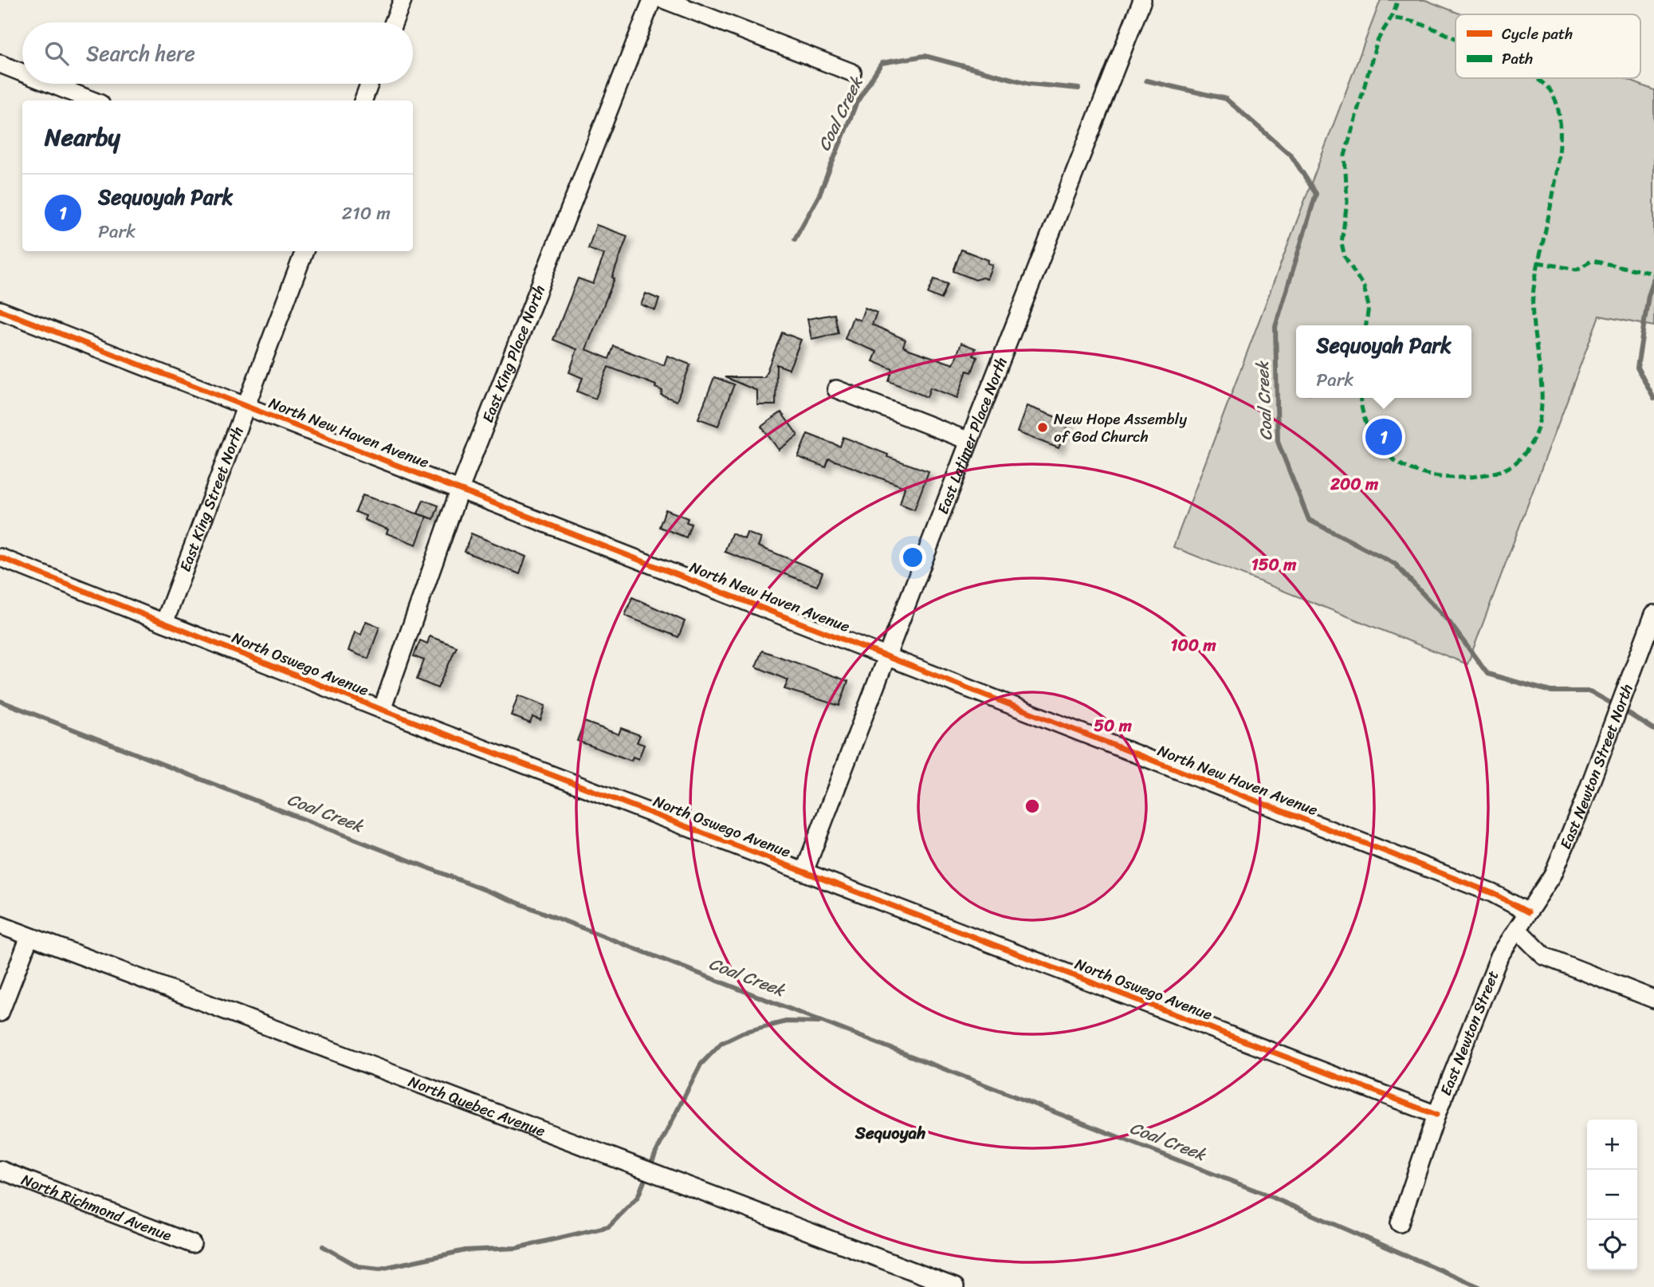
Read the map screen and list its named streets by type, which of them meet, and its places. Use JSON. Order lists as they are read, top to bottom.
{
  "streets": {
    "street": [
      "East King Place North",
      "North New Haven Avenue",
      "East Latimer Place North",
      "East King Street North",
      "North Oswego Avenue",
      "East Newton Street North",
      "East Newton Street",
      "North Quebec Avenue",
      "North Richmond Avenue"
    ]
  },
  "crossings": [
    ["East King Place North", "North New Haven Avenue"],
    ["East King Place North", "North Oswego Avenue"],
    ["North New Haven Avenue", "East Latimer Place North"],
    ["North New Haven Avenue", "East King Street North"],
    ["North New Haven Avenue", "East Newton Street North"],
    ["North New Haven Avenue", "East Newton Street"],
    ["East Latimer Place North", "North Oswego Avenue"],
    ["East King Street North", "North Oswego Avenue"],
    ["North Oswego Avenue", "East Newton Street"],
    ["East Newton Street North", "East Newton Street"]
  ],
  "districts": ["Sequoyah"],
  "water": ["Coal Creek"],
  "places": ["New Hope Assembly of God Church"],
  "legend": ["Cycle path", "Path"],
  "page": {
    "search": "Search here",
    "heading": "Nearby",
    "list": [
      {
        "mark": "1",
        "name": "Sequoyah Park",
        "note": "Park",
        "value": "210 m"
      }
    ],
    "popup": ["Sequoyah Park", "Park"],
    "pins": "1",
    "map_buttons": ["+", "−"]
  },
  "rings": [
    "200 m",
    "150 m",
    "100 m",
    "50 m"
  ]
}
